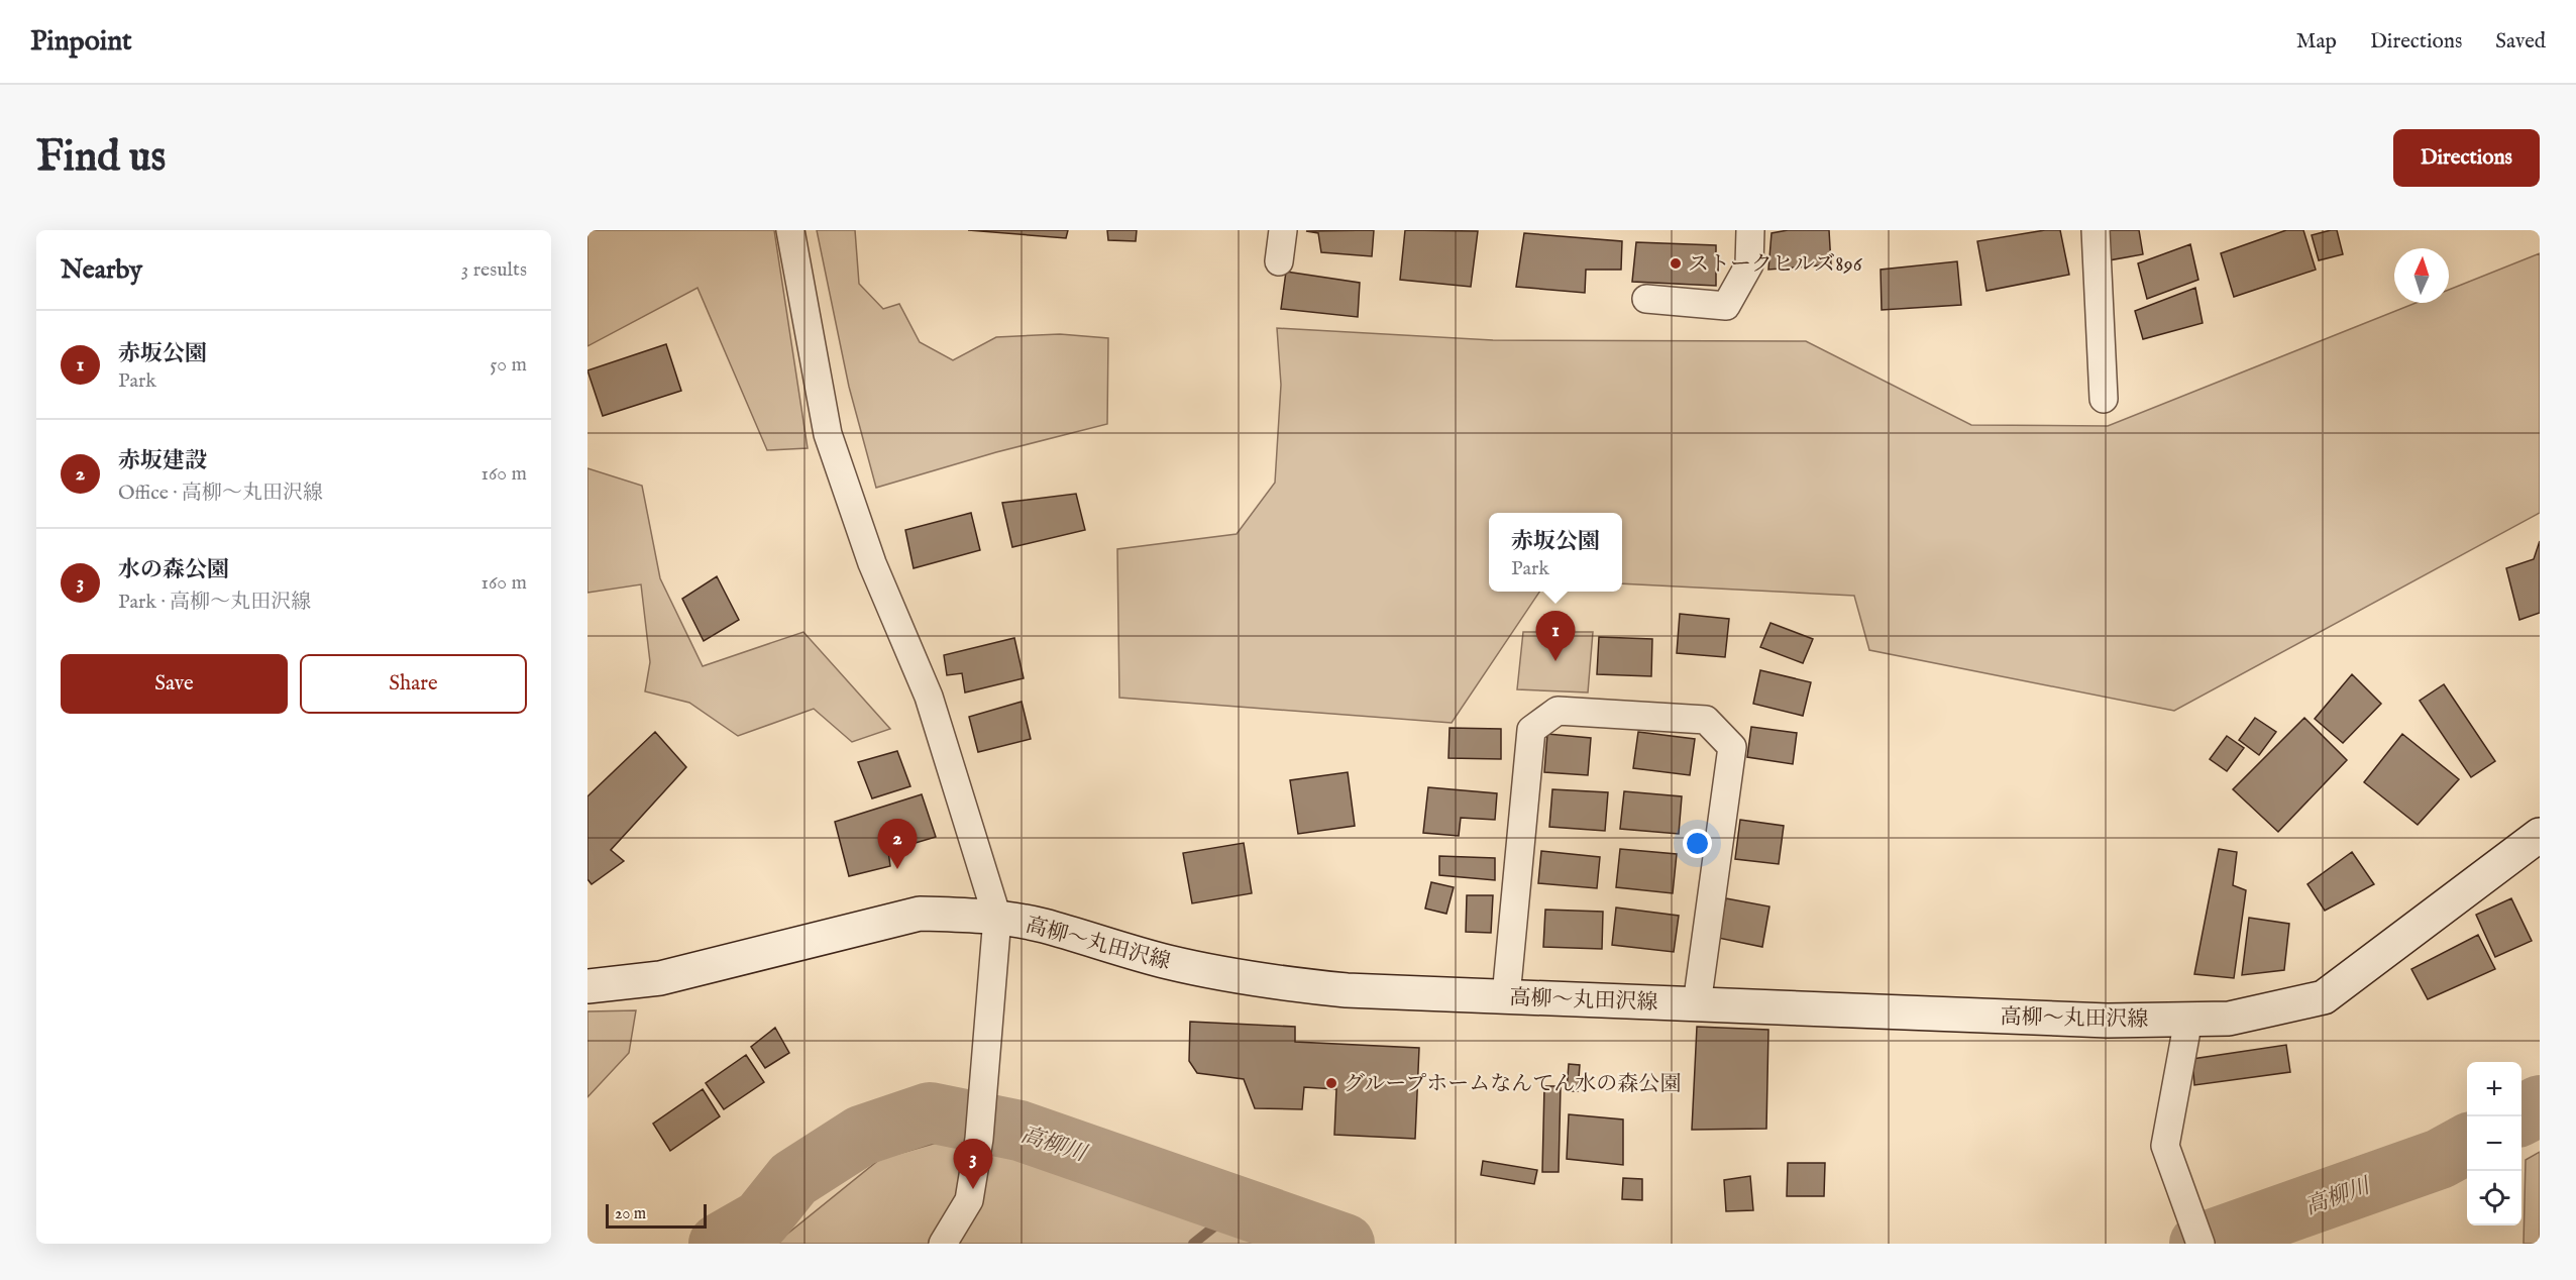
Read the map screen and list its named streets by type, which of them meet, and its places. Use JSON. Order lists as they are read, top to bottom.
{
  "streets": {
    "street": ["高柳～丸田沢線"]
  },
  "water": ["高柳川"],
  "places": ["ストークヒルズ896", "グループホームなんてん水の森公園"],
  "scale_bar": "20 m",
  "north": "top",
  "page": {
    "header": "Pinpoint",
    "nav": ["Map", "Directions", "Saved"],
    "buttons": [
      "Directions",
      ["Save", "Share"]
    ],
    "title": "Find us",
    "heading": ["Nearby", "3 results"],
    "list": [
      {
        "mark": "1",
        "name": "赤坂公園",
        "note": "Park",
        "value": "50 m"
      },
      {
        "mark": "2",
        "name": "赤坂建設",
        "note": "Office · 高柳～丸田沢線",
        "value": "160 m"
      },
      {
        "mark": "3",
        "name": "水の森公園",
        "note": "Park · 高柳～丸田沢線",
        "value": "160 m"
      }
    ],
    "popup": ["赤坂公園", "Park"],
    "pins": ["1", "2", "3"],
    "map_buttons": ["+", "−"],
    "scale": "20 m"
  }
}
